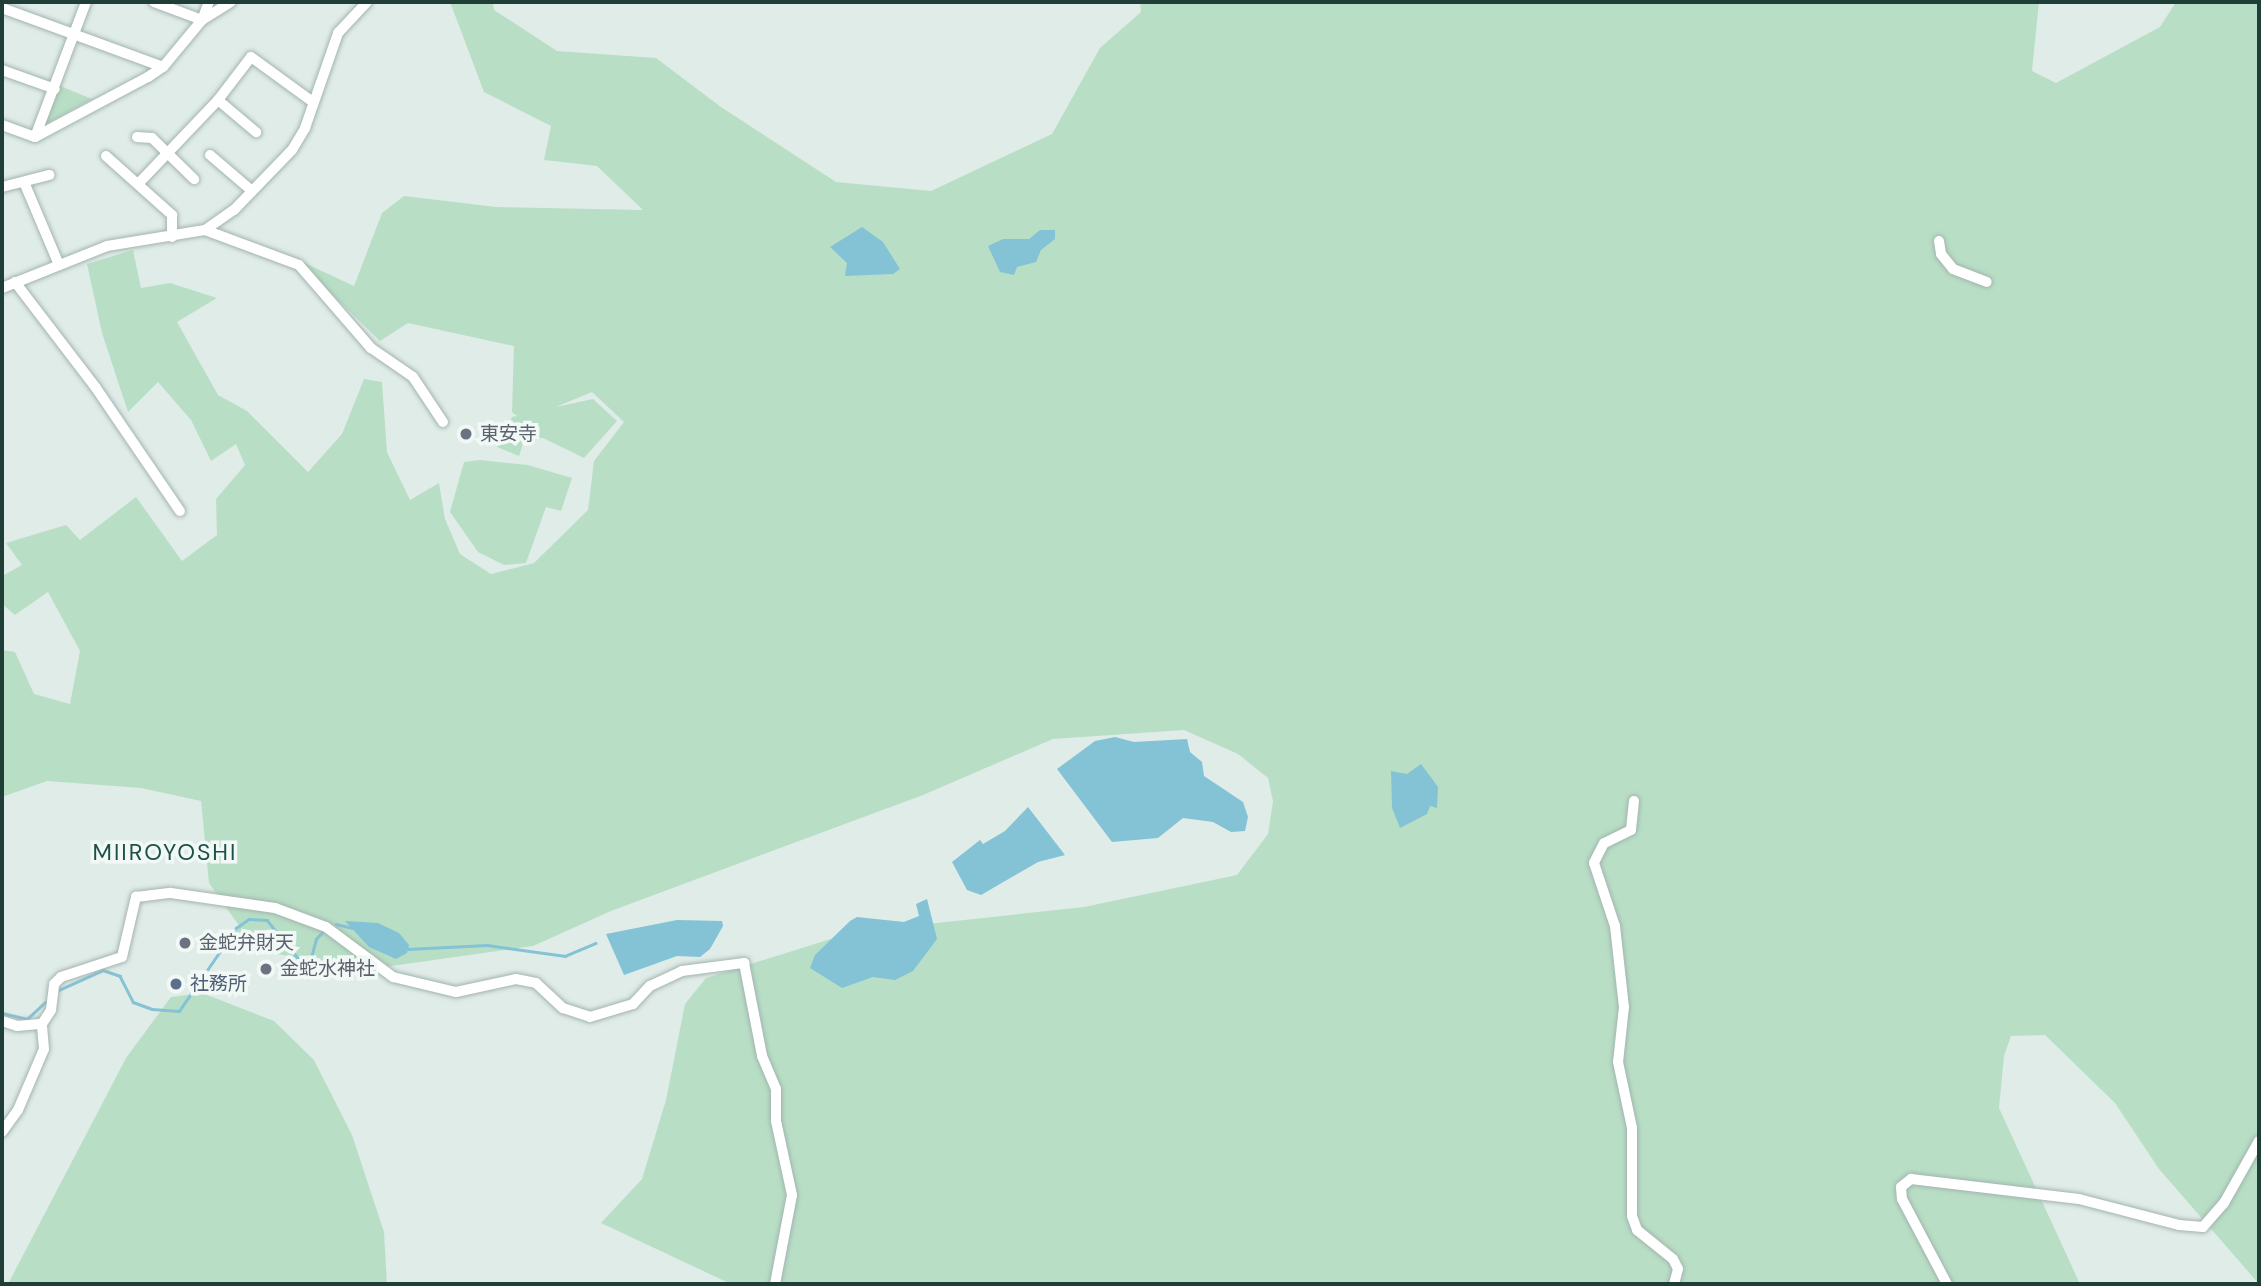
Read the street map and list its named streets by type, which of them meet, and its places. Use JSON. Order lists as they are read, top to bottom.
{
  "districts": ["MIIROYOSHI"],
  "places": [
    "東安寺",
    "金蛇弁財天",
    "金蛇水神社",
    "社務所"
  ]
}
